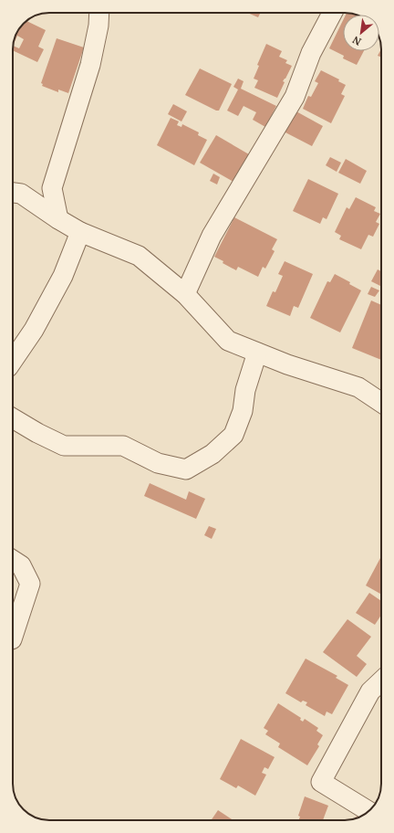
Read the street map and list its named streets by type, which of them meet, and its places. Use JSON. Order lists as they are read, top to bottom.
{
  "north": "bottom left"
}
